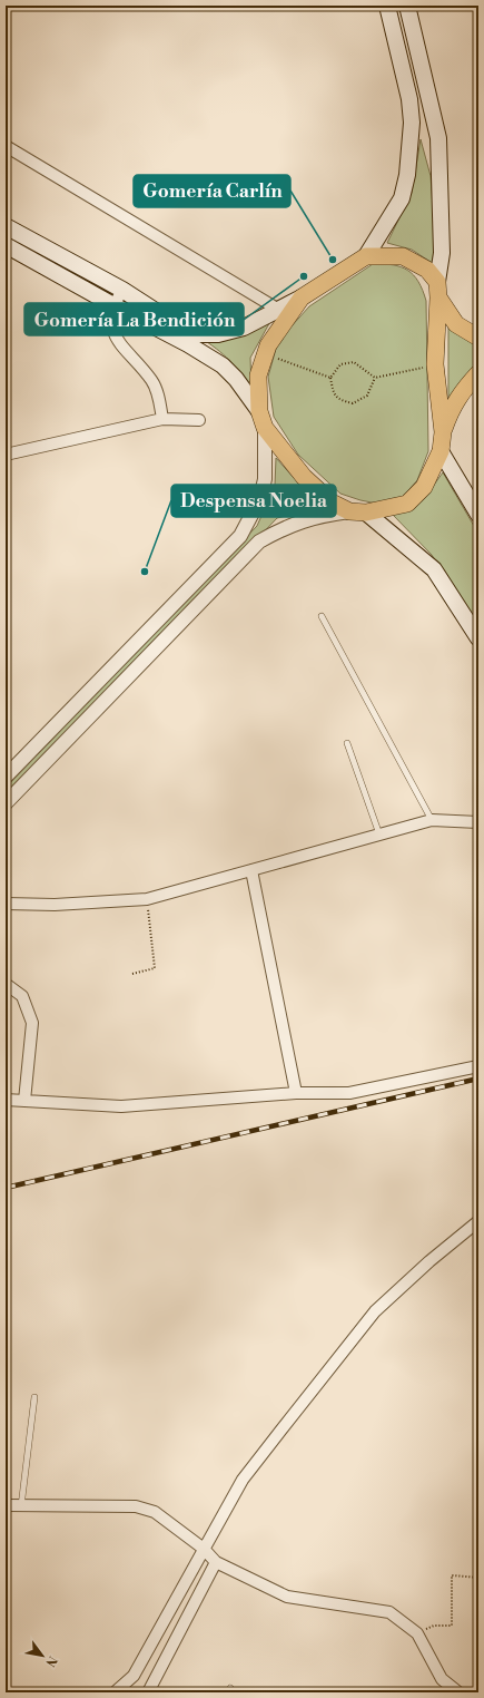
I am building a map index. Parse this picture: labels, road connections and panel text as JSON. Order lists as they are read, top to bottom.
{
  "places": ["Gomería Carlín", "Gomería La Bendición", "Despensa Noelia"],
  "north": "bottom right"
}
